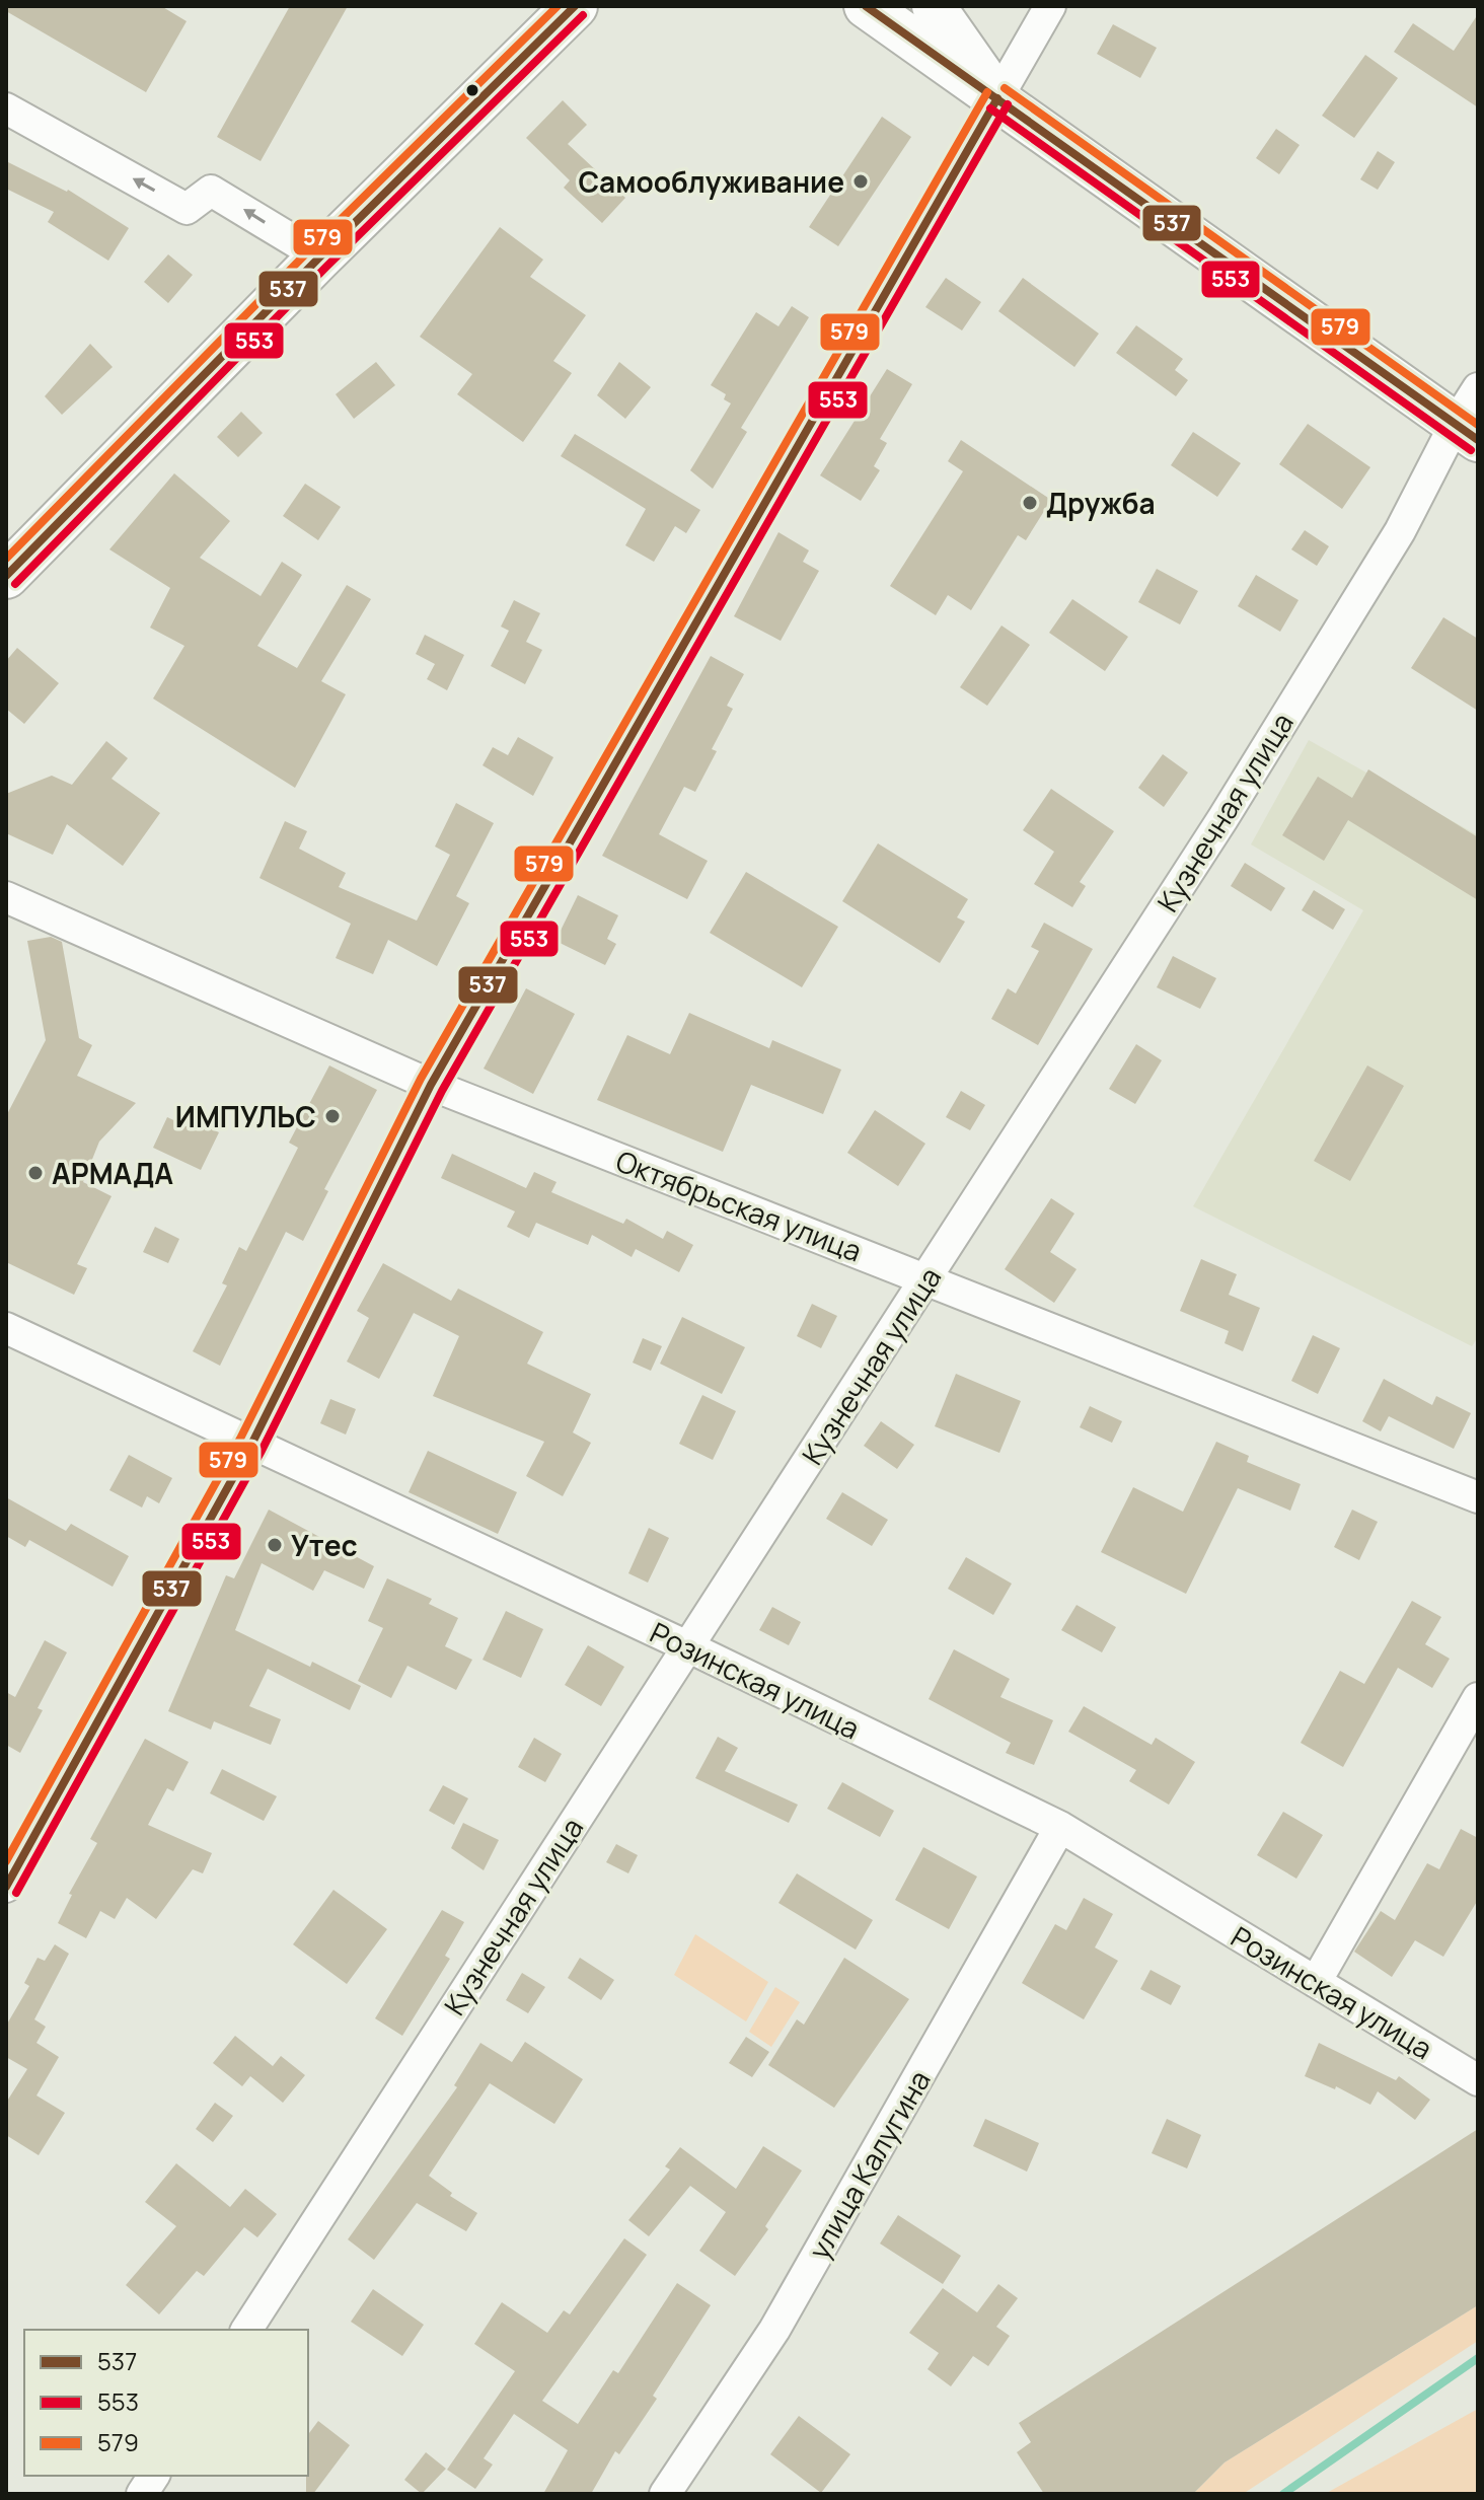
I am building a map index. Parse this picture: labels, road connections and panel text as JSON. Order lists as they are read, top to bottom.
{
  "streets": {
    "street": [
      "Кузнечная улица",
      "Октябрьская улица",
      "Розинская улица",
      "улица Калугина"
    ]
  },
  "crossings": [
    ["Кузнечная улица", "Октябрьская улица"],
    ["Кузнечная улица", "Розинская улица"],
    ["Розинская улица", "улица Калугина"]
  ],
  "places": [
    "Самооблуживание",
    "Дружба",
    "ИМПУЛЬС",
    "АРМАДА",
    "Утес"
  ],
  "lines": ["transit line 537", "transit line 579", "transit line 553"],
  "legend": ["537", "553", "579"]
}
